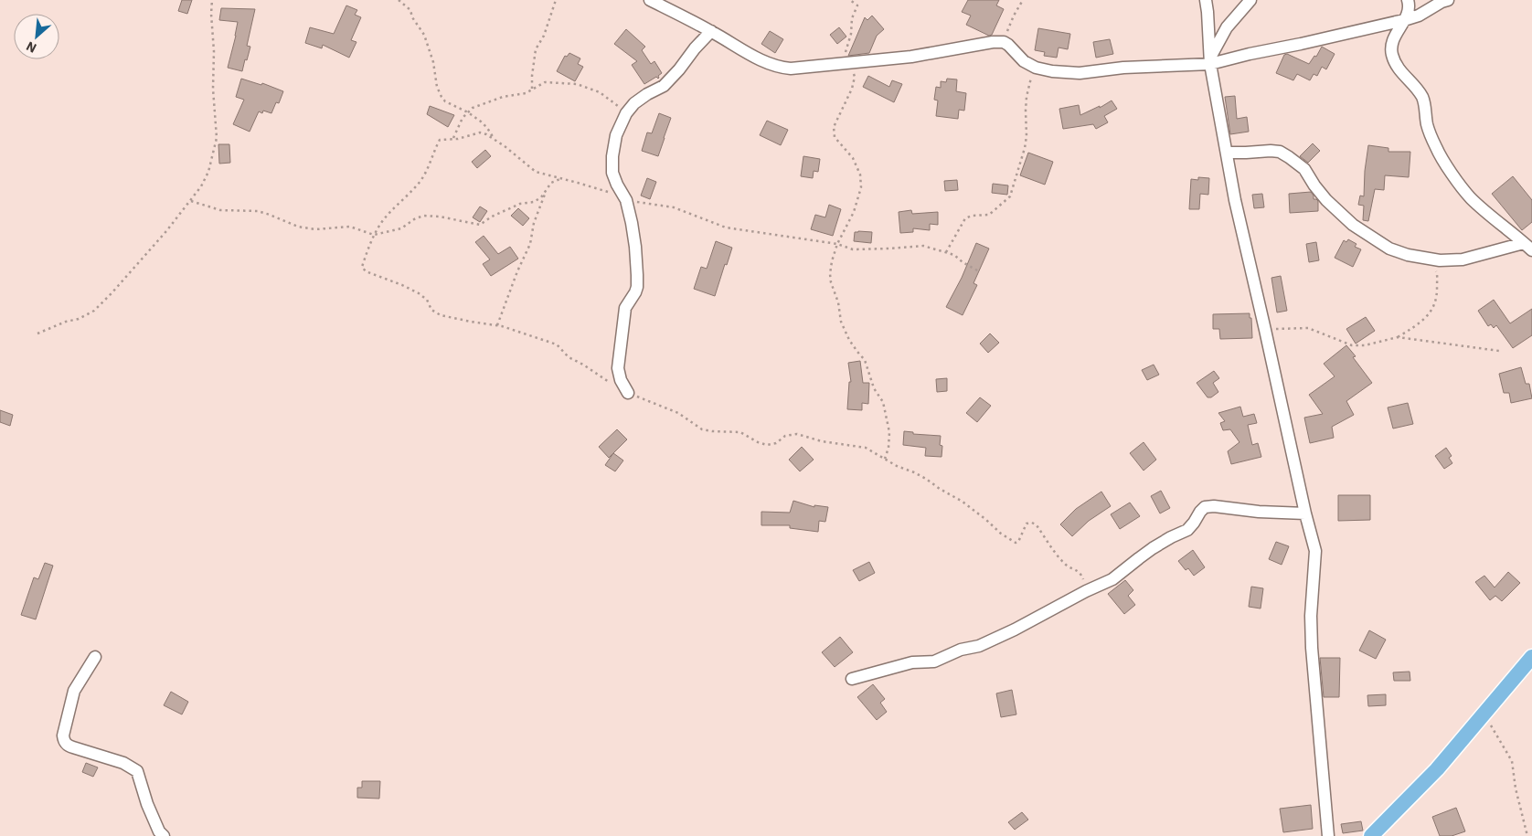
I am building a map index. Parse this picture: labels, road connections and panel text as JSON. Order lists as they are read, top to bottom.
{
  "north": "bottom left"
}
